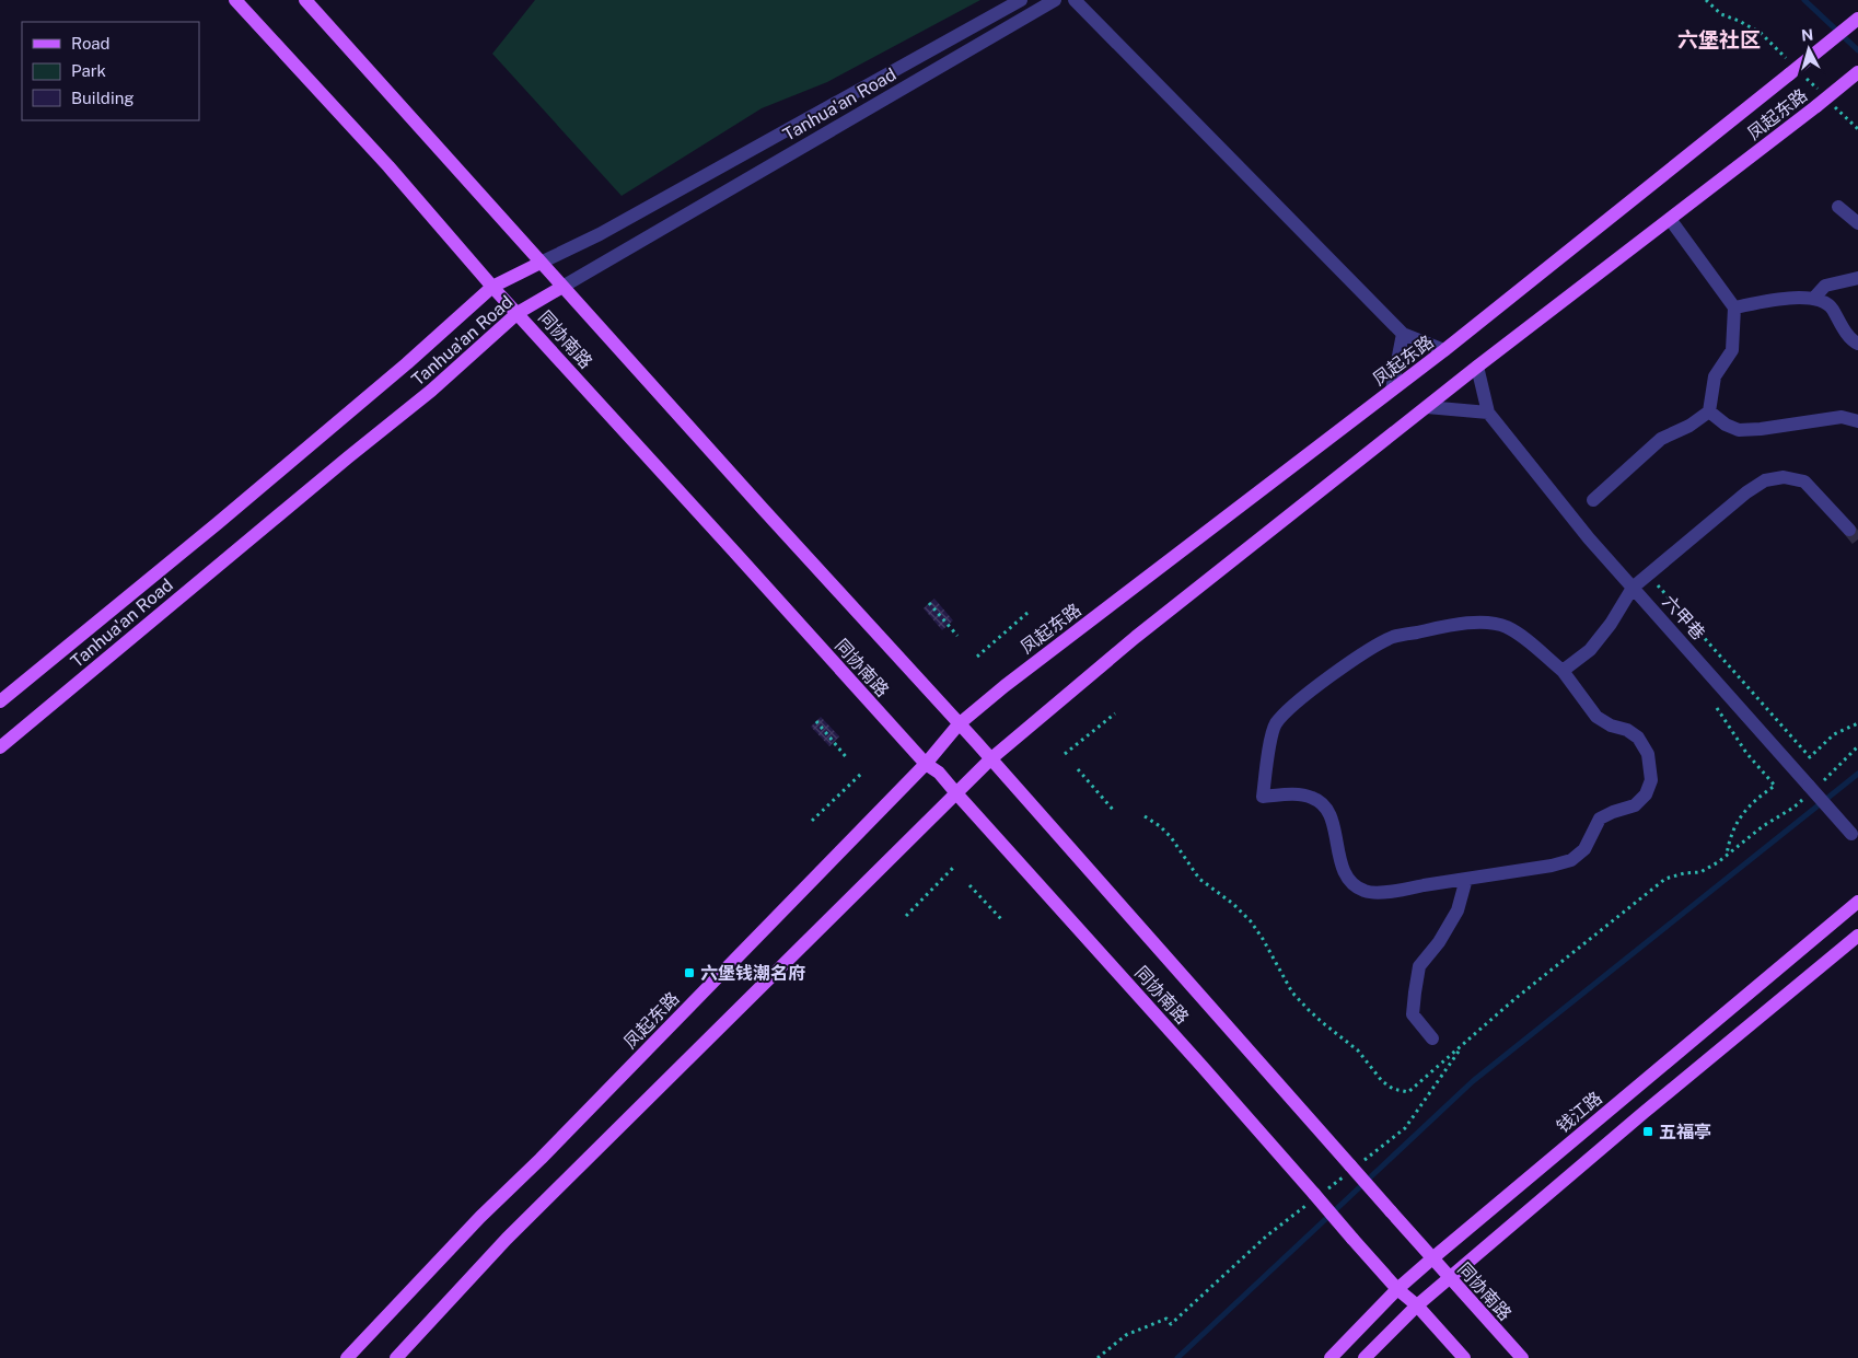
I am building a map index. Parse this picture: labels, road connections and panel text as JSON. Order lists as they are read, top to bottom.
{
  "streets": {
    "main road": [
      "Tanhua'an Road",
      "凤起东路",
      "同协南路",
      "钱江路"
    ],
    "street": ["六甲巷"]
  },
  "crossings": [
    ["Tanhua'an Road", "同协南路"],
    ["凤起东路", "同协南路"],
    ["凤起东路", "六甲巷"],
    ["同协南路", "钱江路"]
  ],
  "districts": ["六堡社区"],
  "places": {
    "transit": ["六堡钱潮名府", "五福亭"]
  },
  "legend": ["Road", "Park", "Building"],
  "north": "top"
}
